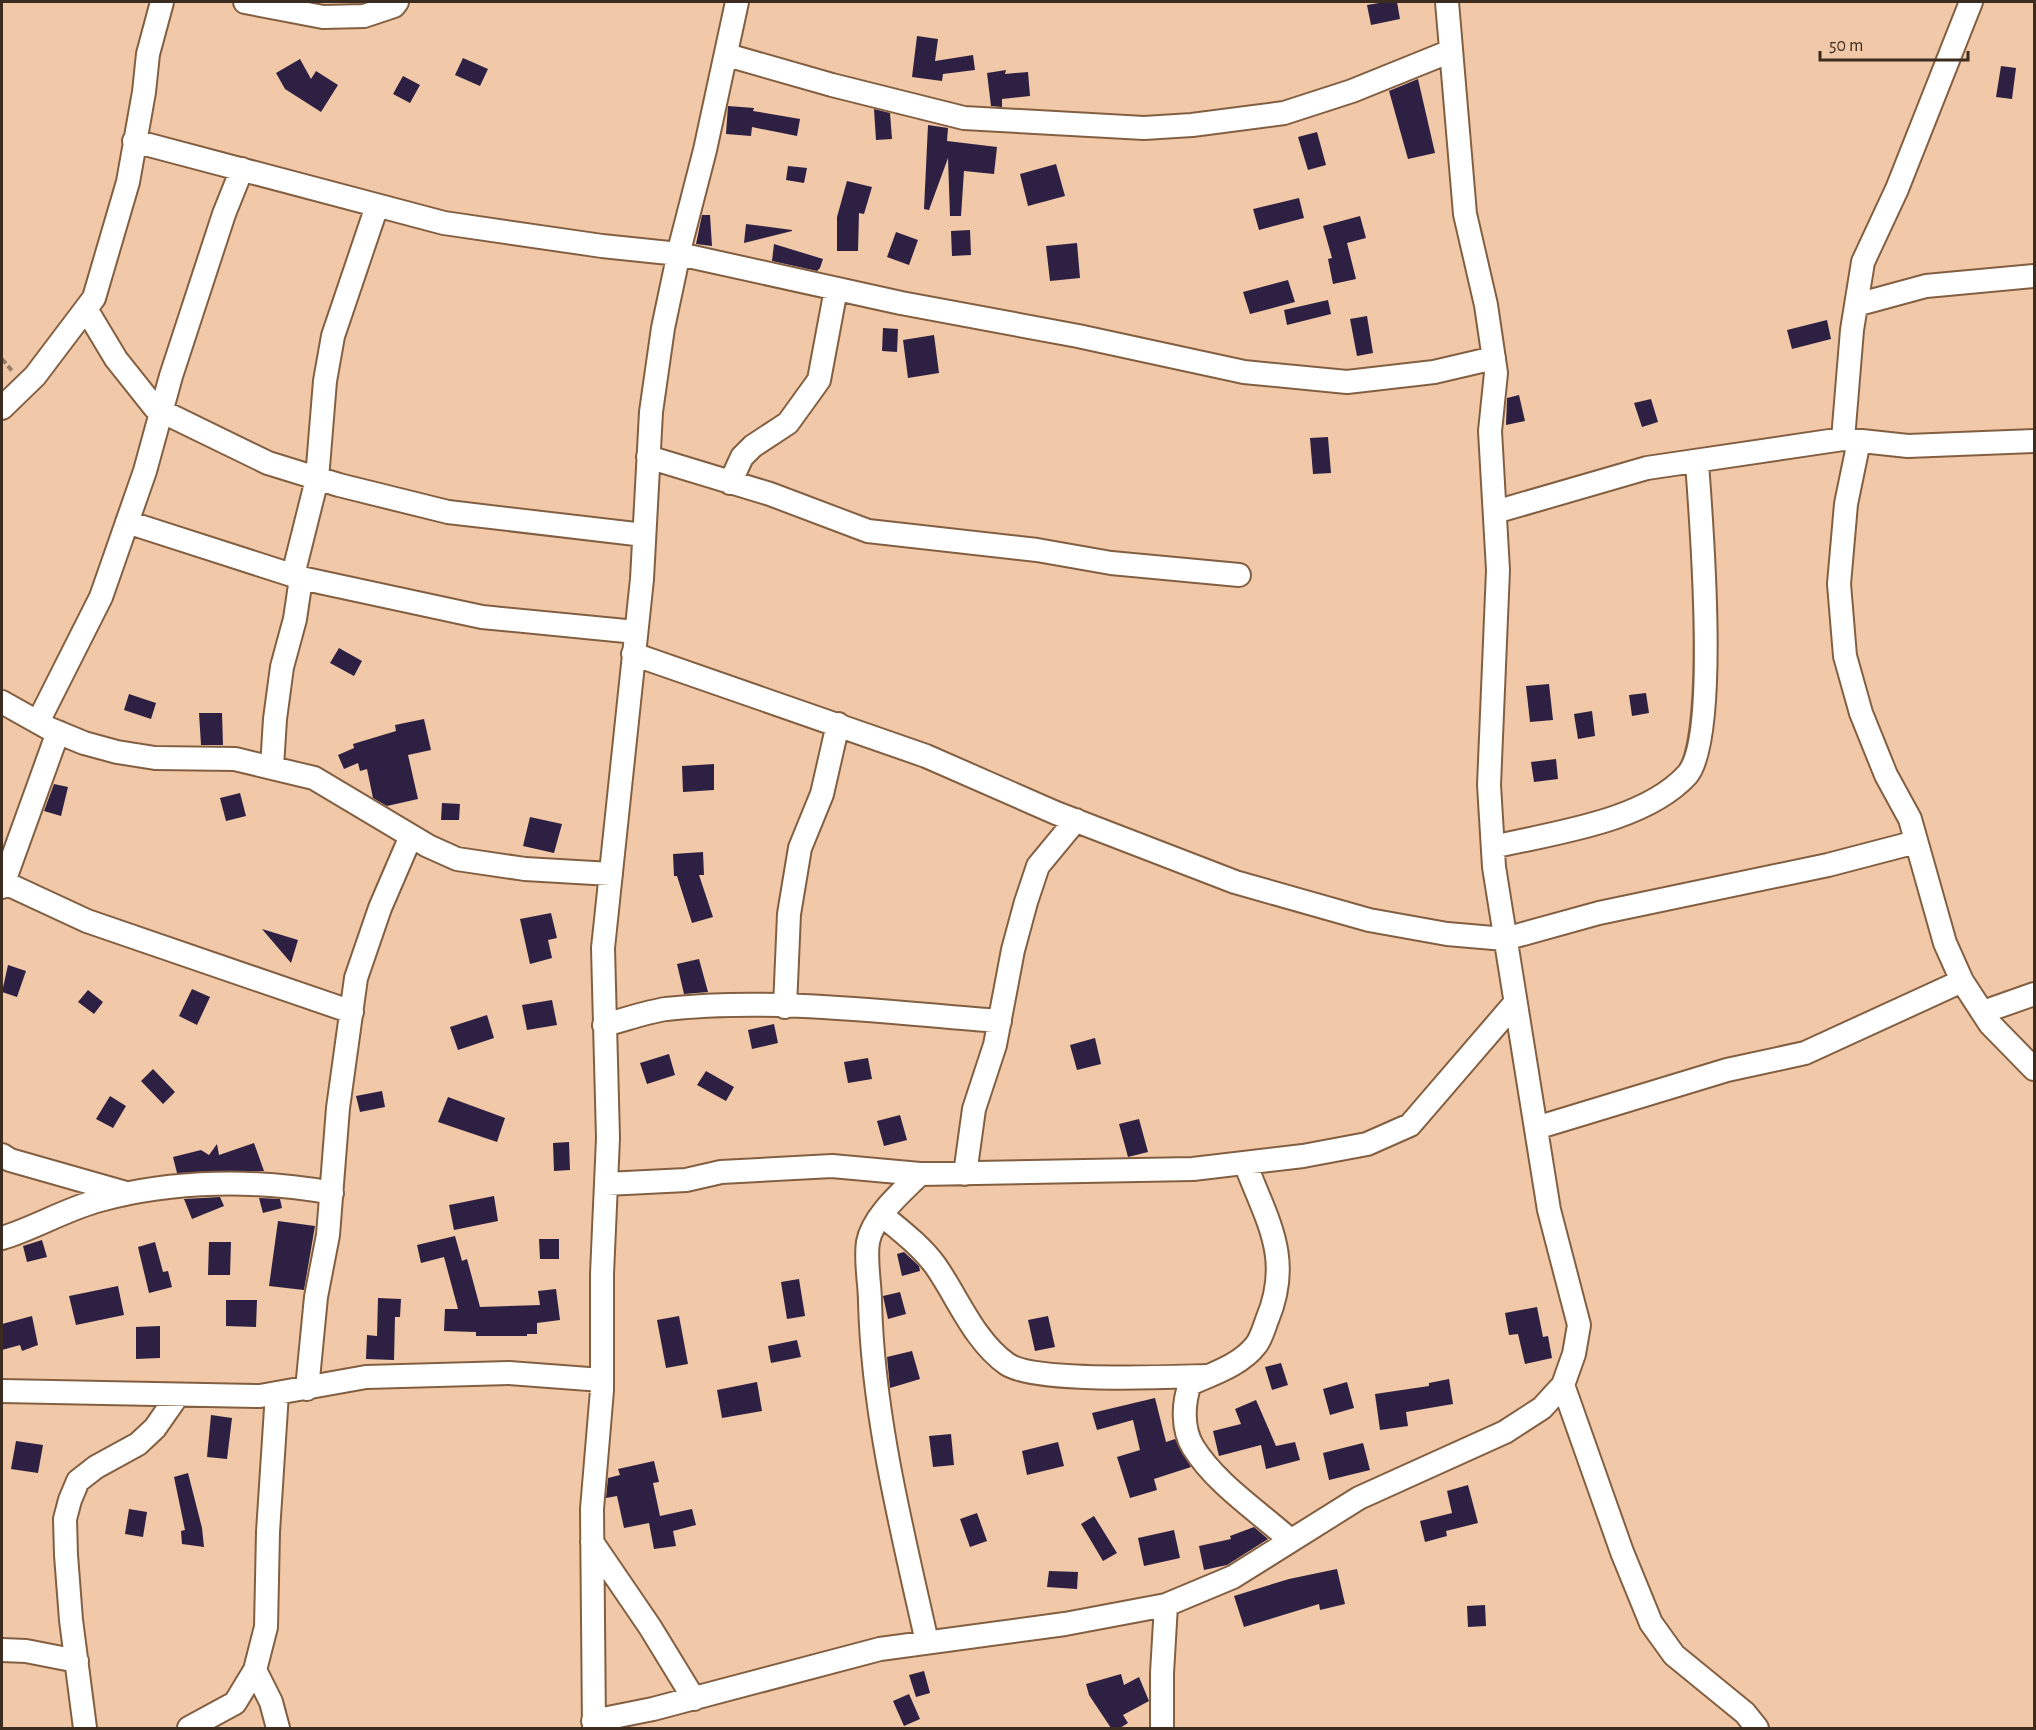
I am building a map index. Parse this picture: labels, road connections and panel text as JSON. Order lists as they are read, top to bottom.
{
  "scale_bar": "50 m"
}
